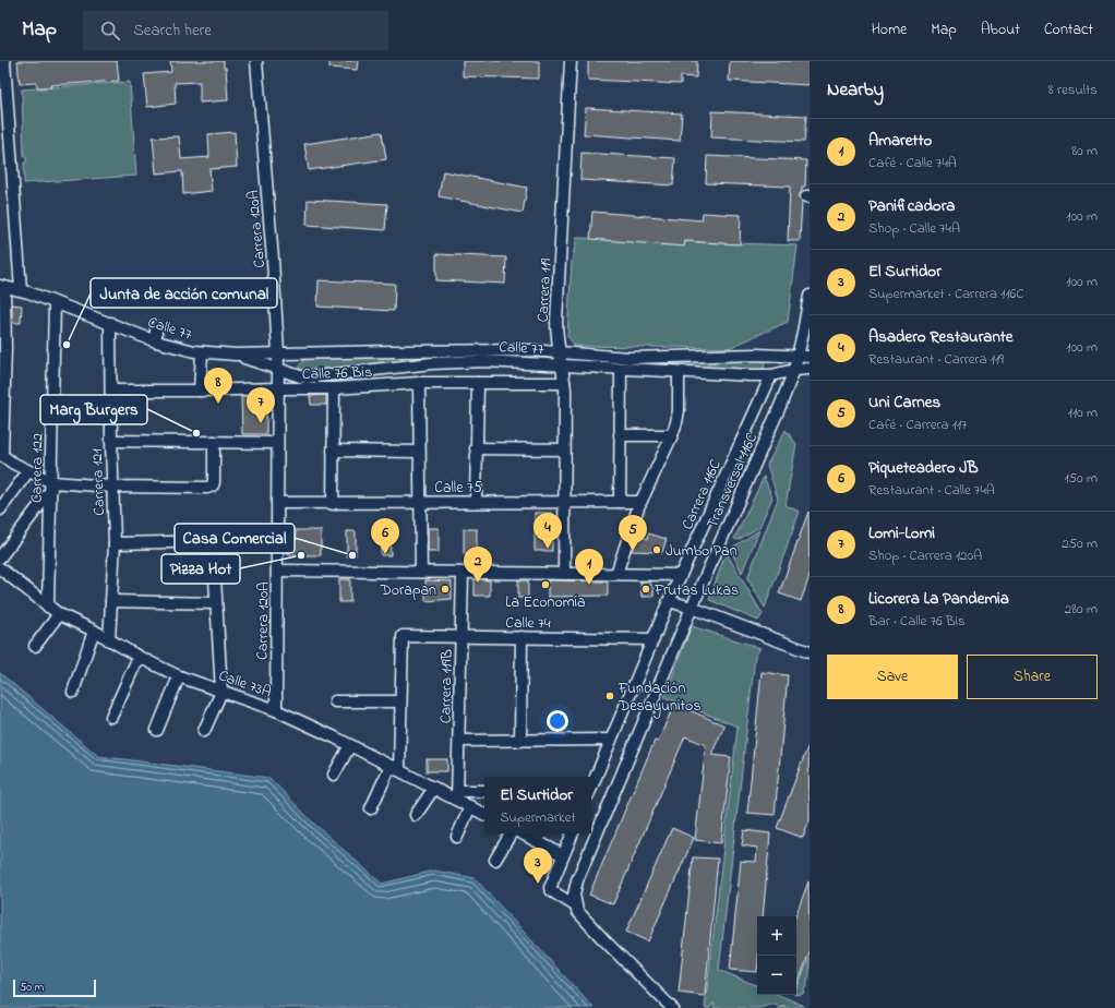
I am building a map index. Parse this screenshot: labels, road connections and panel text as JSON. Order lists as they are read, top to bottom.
{
  "streets": {
    "street": [
      "Carrera 120A",
      "Carrera 119",
      "Calle 77",
      "Calle 76 Bis",
      "Carrera 122",
      "Transversal 116C",
      "Carrera 121",
      "Calle 75",
      "Carrera 116C",
      "Calle 74",
      "Calle 73A",
      "Carrera 119B"
    ]
  },
  "crossings": [
    ["Carrera 120A", "Calle 77"],
    ["Carrera 120A", "Calle 76 Bis"],
    ["Carrera 120A", "Calle 75"],
    ["Carrera 120A", "Calle 73A"],
    ["Carrera 119", "Calle 77"],
    ["Carrera 119", "Calle 76 Bis"],
    ["Carrera 119", "Calle 75"],
    ["Calle 77", "Carrera 122"],
    ["Calle 77", "Transversal 116C"],
    ["Calle 77", "Carrera 121"],
    ["Calle 77", "Carrera 116C"],
    ["Calle 76 Bis", "Carrera 121"],
    ["Carrera 122", "Calle 73A"],
    ["Carrera 121", "Calle 73A"],
    ["Carrera 116C", "Calle 74"],
    ["Calle 74", "Carrera 119B"],
    ["Calle 73A", "Carrera 119B"]
  ],
  "places": [
    "Junta de acción comunal",
    "Marg Burgers",
    "Jumbo Pan",
    "Pizza Hot",
    "Casa Comercial",
    "La Economía",
    "Dorapan",
    "Frutas Lukas",
    "Fundación Desayunitos"
  ],
  "scale_bar": "50 m",
  "page": {
    "header": "Map",
    "search": "Search here",
    "nav": [
      "Home",
      "Map",
      "About",
      "Contact"
    ],
    "heading": ["Nearby", "8 results"],
    "list": [
      {
        "mark": "1",
        "name": "Amaretto",
        "note": "Café · Calle 74A",
        "value": "80 m"
      },
      {
        "mark": "2",
        "name": "Panificadora",
        "note": "Shop · Calle 74A",
        "value": "100 m"
      },
      {
        "mark": "3",
        "name": "El Surtidor",
        "note": "Supermarket · Carrera 116C",
        "value": "100 m"
      },
      {
        "mark": "4",
        "name": "Asadero Restaurante",
        "note": "Restaurant · Carrera 119",
        "value": "100 m"
      },
      {
        "mark": "5",
        "name": "Uni Carnes",
        "note": "Café · Carrera 117",
        "value": "110 m"
      },
      {
        "mark": "6",
        "name": "Piqueteadero JB",
        "note": "Restaurant · Calle 74A",
        "value": "150 m"
      },
      {
        "mark": "7",
        "name": "Lomi-Lomi",
        "note": "Shop · Carrera 120A",
        "value": "250 m"
      },
      {
        "mark": "8",
        "name": "Licorera La Pandemia",
        "note": "Bar · Calle 76 Bis",
        "value": "280 m"
      }
    ],
    "pins": [
      "8",
      "7",
      "4",
      "5",
      "6",
      "2",
      "1",
      "3"
    ],
    "buttons": ["Save", "Share"],
    "popup": ["El Surtidor", "Supermarket"],
    "map_buttons": ["+", "−"],
    "scale": "50 m"
  }
}
